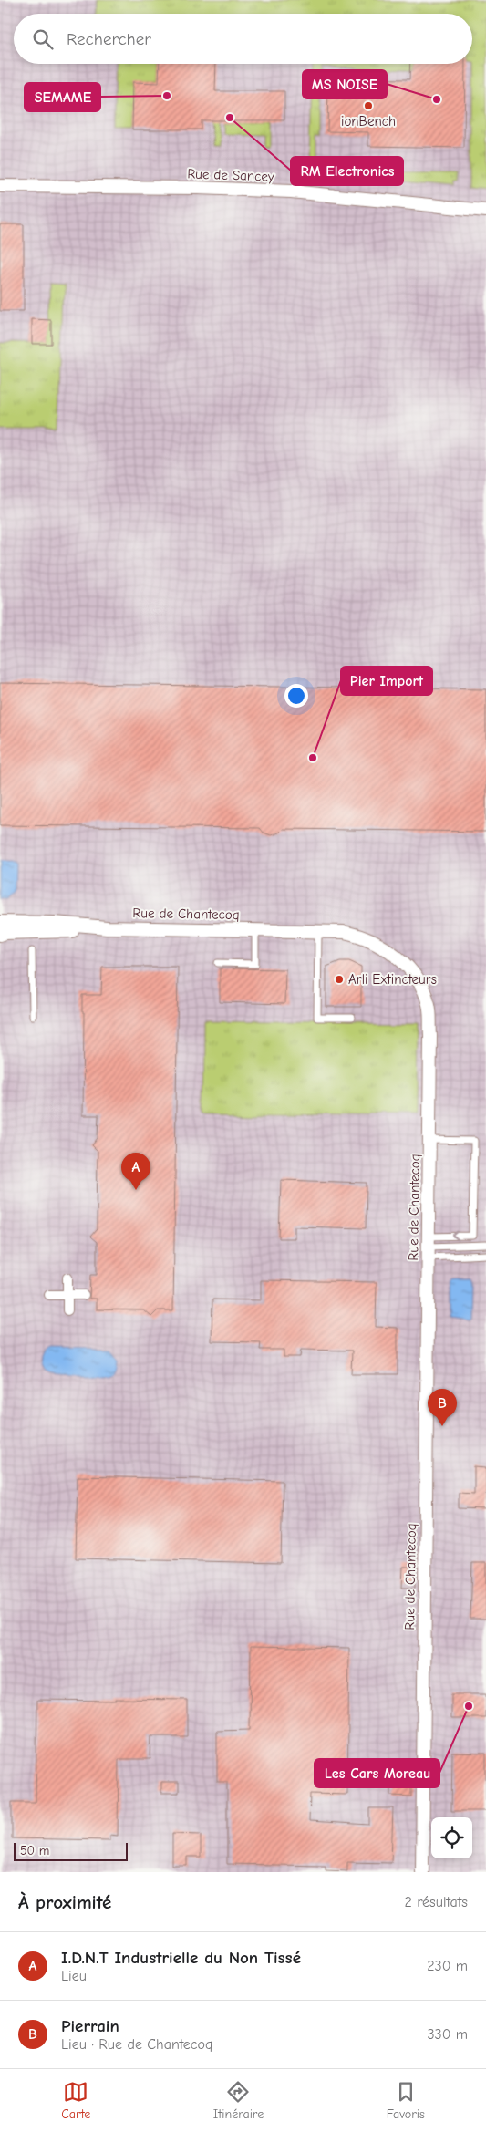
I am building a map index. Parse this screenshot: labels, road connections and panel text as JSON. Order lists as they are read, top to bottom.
{
  "streets": {
    "street": ["Rue de Sancey", "Rue de Chantecoq"]
  },
  "places": [
    "SEMAME",
    "MS NOISE",
    "ionBench",
    "RM Electronics",
    "Pier Import",
    "Arli Extincteurs",
    "Les Cars Moreau"
  ],
  "scale_bar": "50 m",
  "page": {
    "search": "Rechercher",
    "pins": ["A", "B"],
    "scale": "50 m",
    "heading": ["À proximité", "2 résultats"],
    "list": [
      {
        "mark": "A",
        "name": "I.D.N.T Industrielle du Non Tissé",
        "note": "Lieu",
        "value": "230 m"
      },
      {
        "mark": "B",
        "name": "Pierrain",
        "note": "Lieu · Rue de Chantecoq",
        "value": "330 m"
      }
    ],
    "nav": ["Carte", "Itinéraire", "Favoris"]
  }
}
